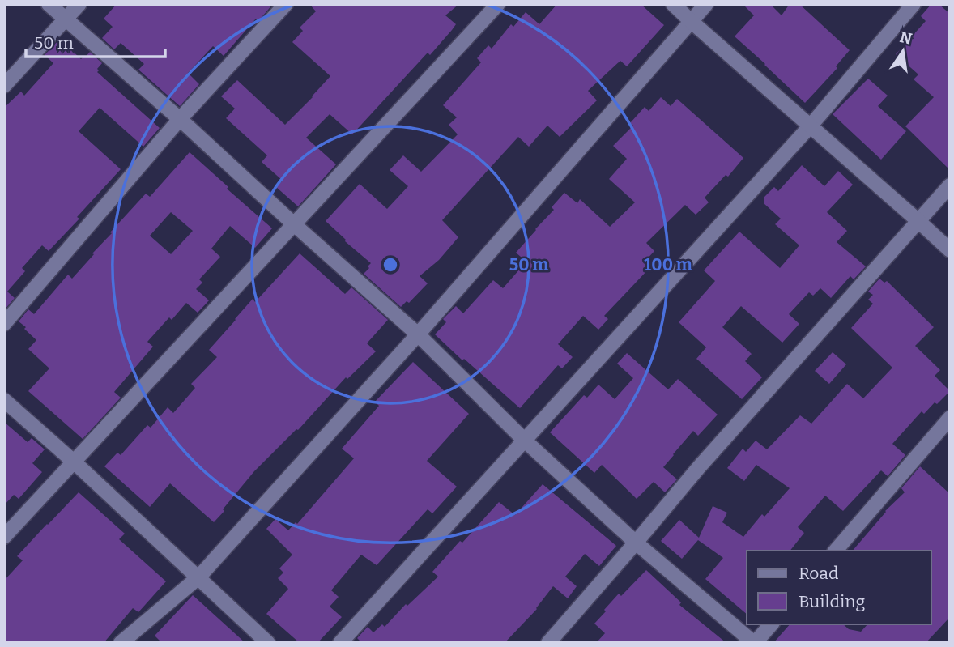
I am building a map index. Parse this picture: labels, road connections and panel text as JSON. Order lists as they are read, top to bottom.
{
  "legend": ["Road", "Building"],
  "scale_bar": "50 m",
  "north": "top",
  "rings": ["50 m", "100 m"]
}
